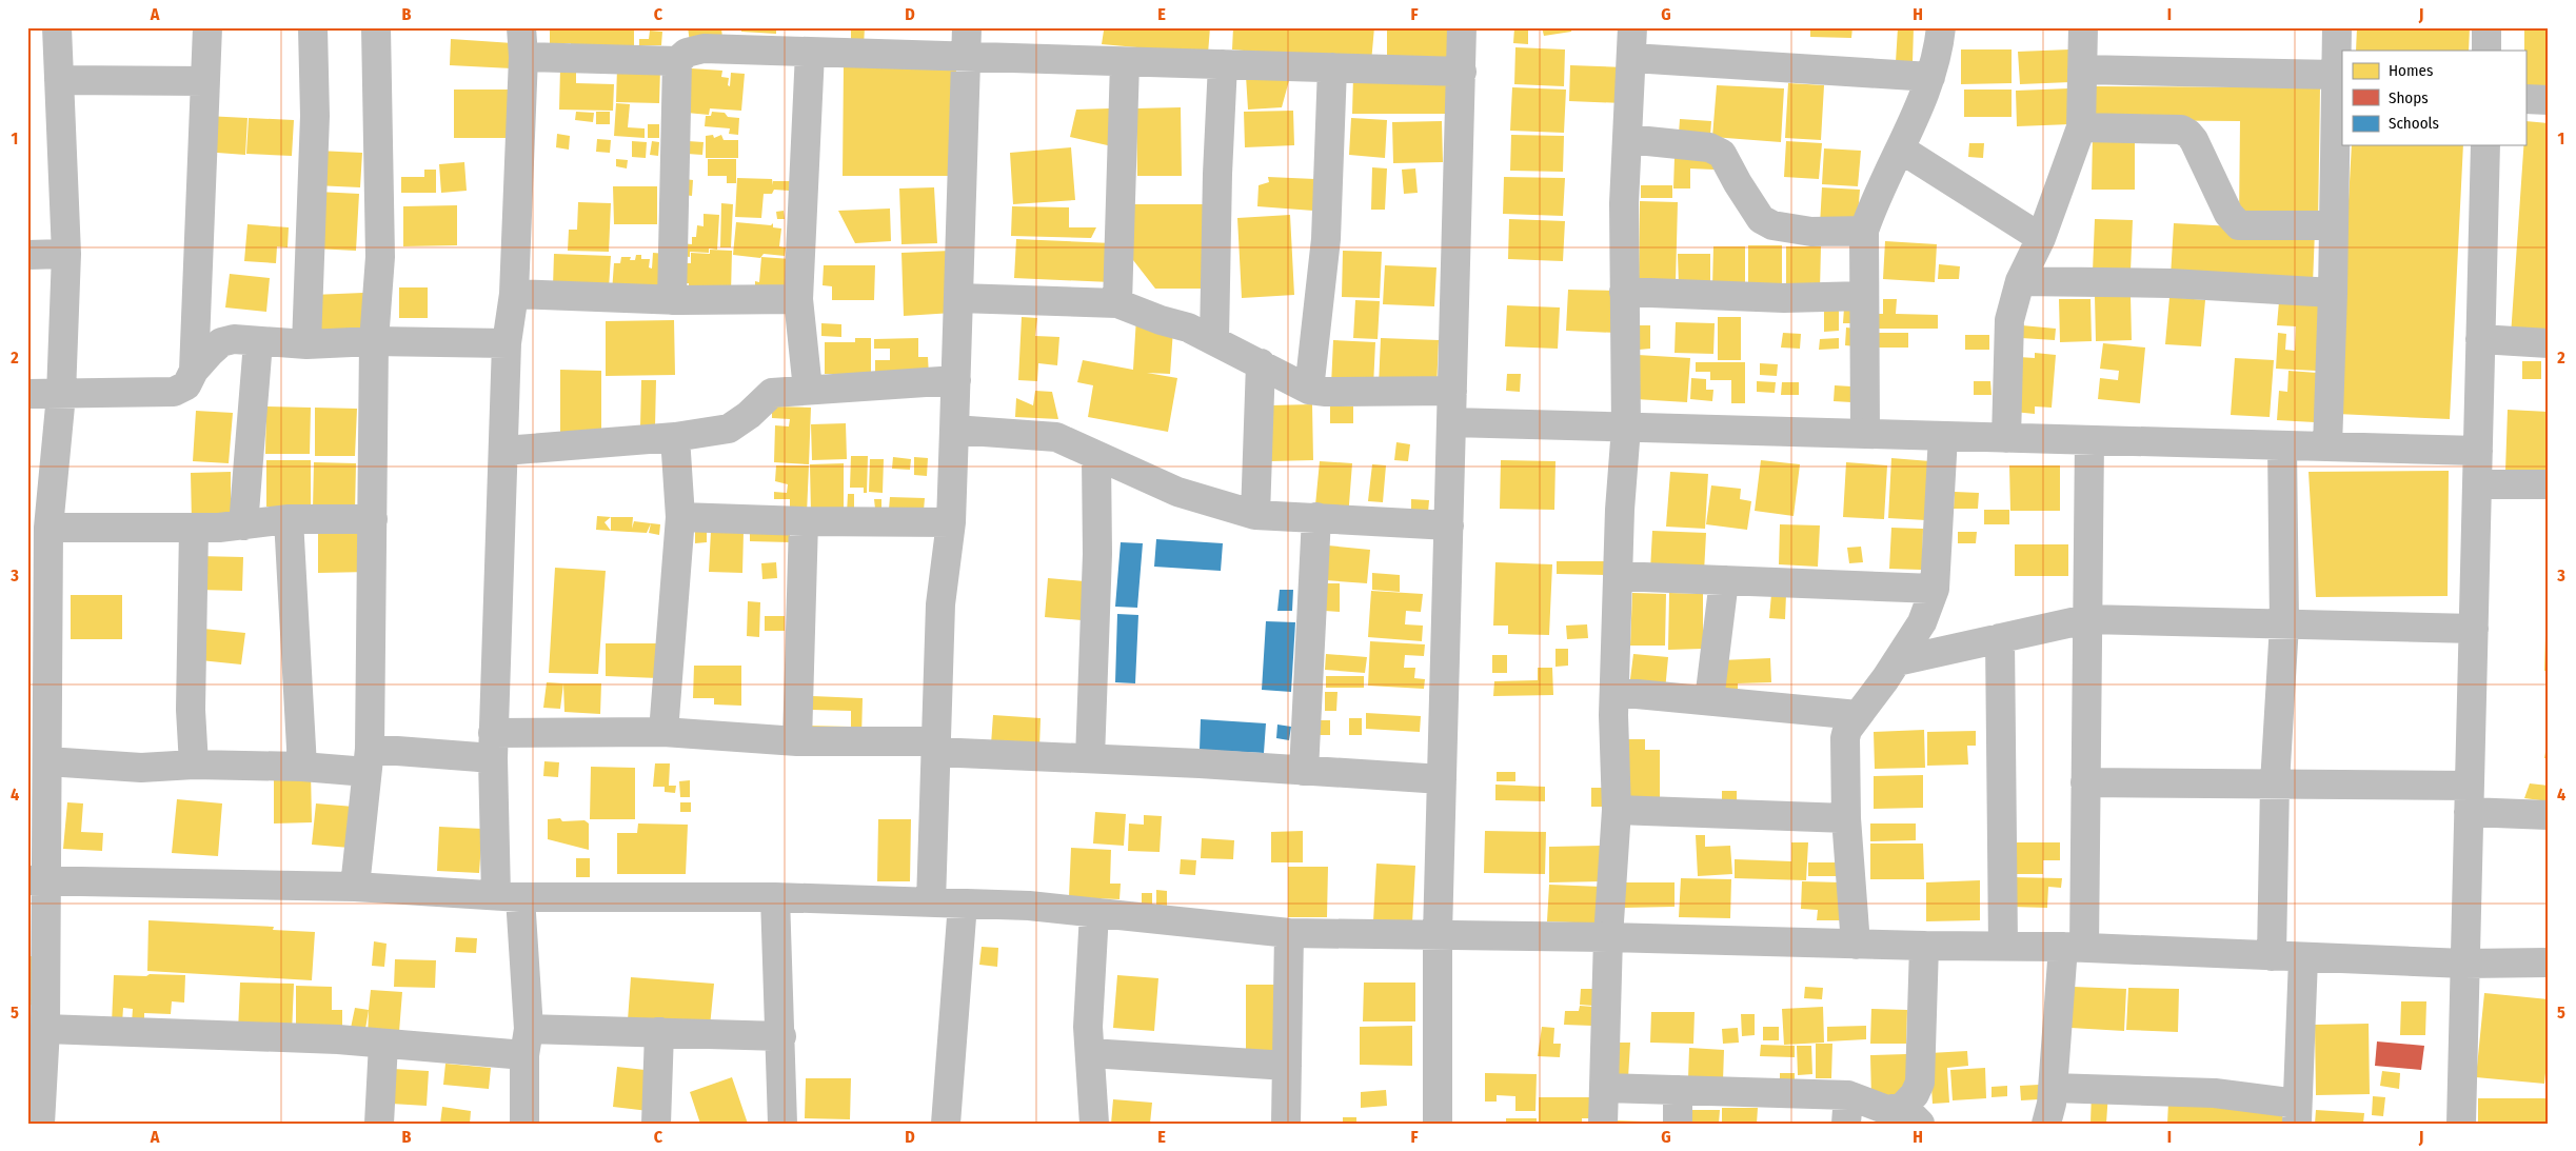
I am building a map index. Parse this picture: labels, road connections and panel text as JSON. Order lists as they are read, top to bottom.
{
  "legend": ["Homes", "Shops", "Schools"],
  "grid": {
    "columns": [
      "A",
      "B",
      "C",
      "D",
      "E",
      "F",
      "G",
      "H",
      "I",
      "J"
    ],
    "rows": [
      "1",
      "2",
      "3",
      "4",
      "5"
    ]
  }
}
